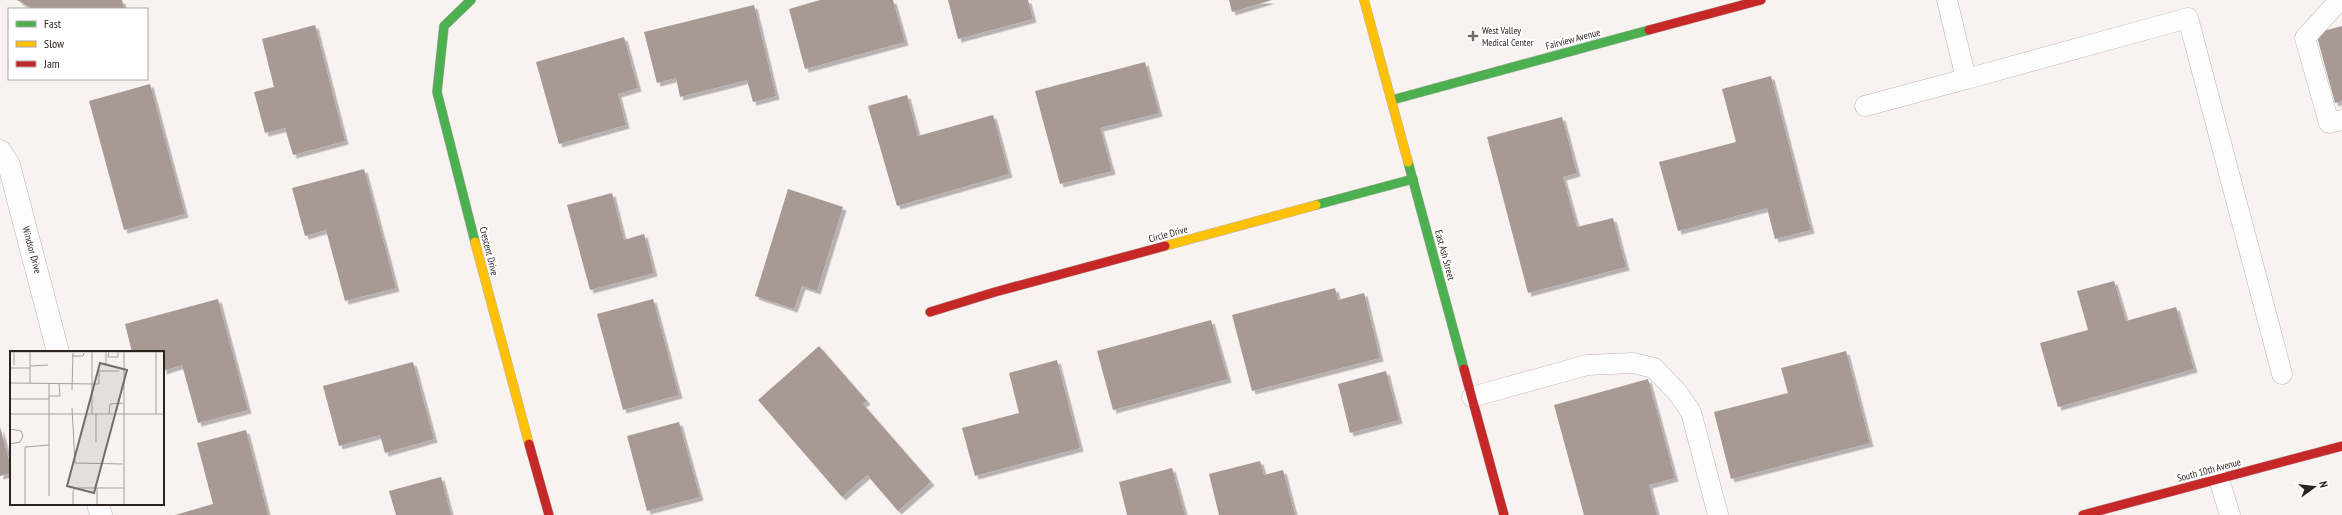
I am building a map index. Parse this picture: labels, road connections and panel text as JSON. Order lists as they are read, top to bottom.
{
  "streets": {
    "street": [
      "Fairview Avenue",
      "Circle Drive",
      "Windsor Drive",
      "Crescent Drive",
      "East Ash Street",
      "South 10th Avenue"
    ]
  },
  "crossings": [
    ["Fairview Avenue", "East Ash Street"],
    ["Circle Drive", "East Ash Street"]
  ],
  "places": {
    "health": ["West Valley Medical Center"]
  },
  "legend": ["Fast", "Slow", "Jam"],
  "north": "right"
}
